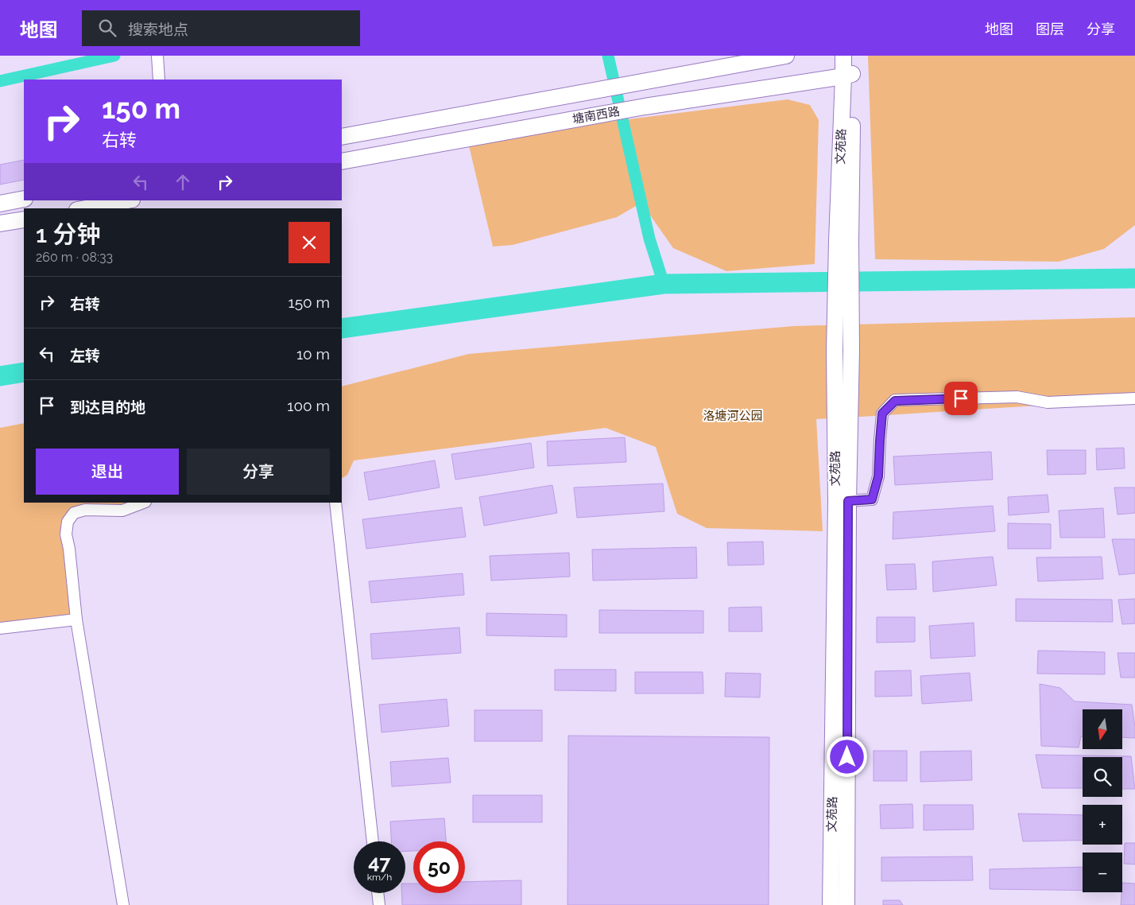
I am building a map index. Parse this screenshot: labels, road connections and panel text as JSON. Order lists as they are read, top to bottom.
{
  "streets": {
    "main road": ["塘南西路", "文苑路"]
  },
  "crossings": [
    ["塘南西路", "文苑路"]
  ],
  "parks": ["洛塘河公园"],
  "north": "bottom",
  "page": {
    "header": "地图",
    "search": "搜索地点",
    "nav": ["地图", "图层", "分享"],
    "turn": ["150 m", "右转"],
    "heading": ["1 分钟", "260 m · 08:33"],
    "list": [
      {
        "name": "右转",
        "value": "150 m"
      },
      {
        "name": "左转",
        "value": "10 m"
      },
      {
        "name": "到达目的地",
        "value": "100 m"
      }
    ],
    "buttons": ["退出", "分享"],
    "map_buttons": ["+", "−"],
    "speed": "47 km/h",
    "limit": "50"
  }
}
